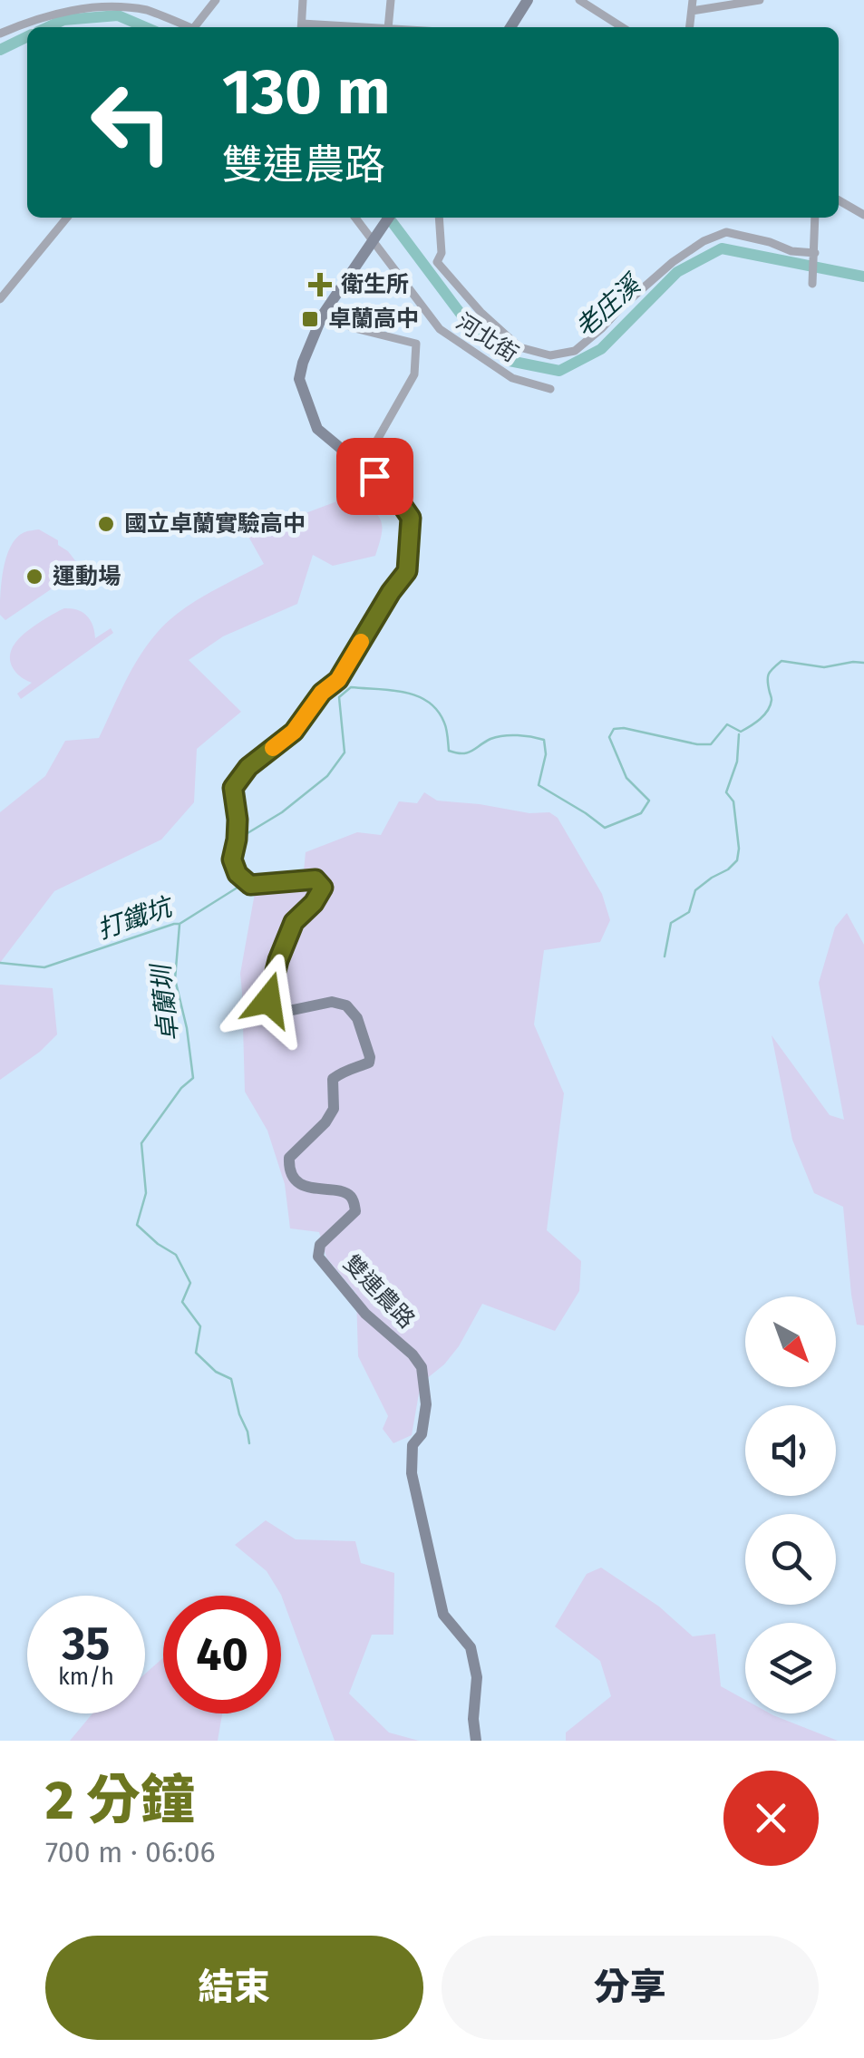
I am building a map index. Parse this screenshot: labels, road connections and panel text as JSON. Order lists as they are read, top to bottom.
{
  "streets": {
    "street": ["河北街", "雙連農路"]
  },
  "water": ["老庄溪", "打鐵坑", "卓蘭圳"],
  "places": {
    "health": ["衛生所"],
    "transit": ["卓蘭高中"],
    "other": ["國立卓蘭實驗高中", "運動場"]
  },
  "north": "bottom right",
  "page": {
    "turn": ["130 m", "雙連農路"],
    "speed": "35 km/h",
    "limit": "40",
    "heading": ["2 分鐘", "700 m · 06:06"],
    "buttons": ["結束", "分享"]
  }
}
